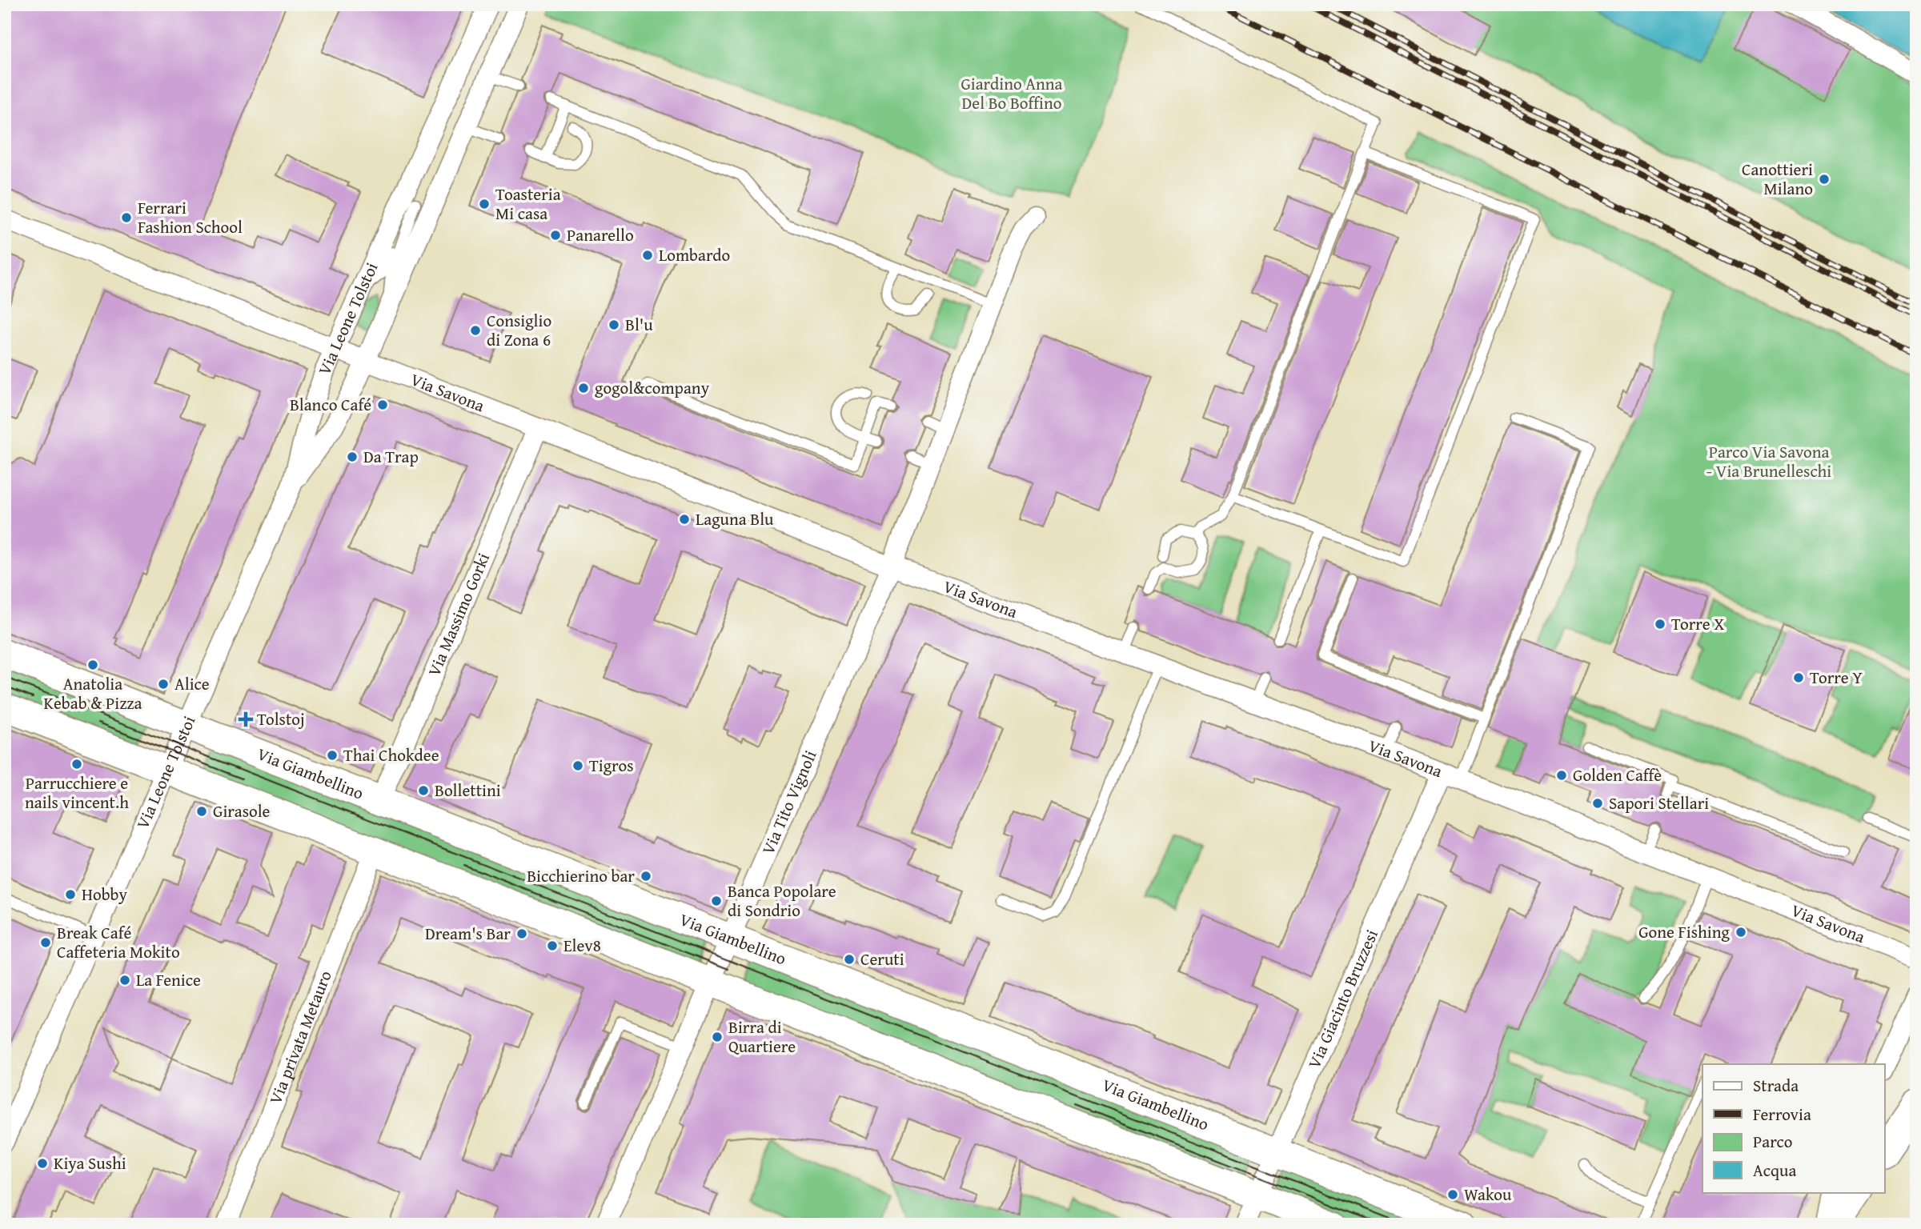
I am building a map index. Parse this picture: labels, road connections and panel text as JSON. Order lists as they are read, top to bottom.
{
  "streets": {
    "street": [
      "Via Leone Tolstoi",
      "Via Savona",
      "Via Massimo Gorki",
      "Via Giambellino",
      "Via Tito Vignoli",
      "Via Giacinto Bruzzesi",
      "Via privata Metauro"
    ]
  },
  "crossings": [
    ["Via Leone Tolstoi", "Via Savona"],
    ["Via Leone Tolstoi", "Via Giambellino"],
    ["Via Savona", "Via Massimo Gorki"],
    ["Via Savona", "Via Tito Vignoli"],
    ["Via Savona", "Via Giacinto Bruzzesi"],
    ["Via Massimo Gorki", "Via Giambellino"],
    ["Via Giambellino", "Via Tito Vignoli"],
    ["Via Giambellino", "Via Giacinto Bruzzesi"]
  ],
  "parks": ["Giardino Anna Del Bo Boffino", "Parco Via Savona - Via Brunelleschi"],
  "places": {
    "other": [
      "Canottieri Milano",
      "Toasteria Mi casa",
      "Ferrari Fashion School",
      "Panarello",
      "Lombardo",
      "Bl'u",
      "Consiglio di Zona 6",
      "gogol&company",
      "Blanco Café",
      "Da Trap",
      "Laguna Blu",
      "Torre X",
      "Anatolia Kebab & Pizza",
      "Torre Y",
      "Alice",
      "Thai Chokdee",
      "Parrucchiere e nails vincent.h",
      "Tigros",
      "Golden Caffè",
      "Bollettini",
      "Sapori Stellari",
      "Girasole",
      "Bicchierino bar",
      "Hobby",
      "Banca Popolare di Sondrio",
      "Gone Fishing",
      "Dream's Bar",
      "Break Café Caffeteria Mokito",
      "Elev8",
      "Ceruti",
      "La Fenice",
      "Birra di Quartiere",
      "Kiya Sushi",
      "Wakou"
    ],
    "health": ["Tolstoj"]
  },
  "legend": [
    "Strada",
    "Ferrovia",
    "Parco",
    "Acqua"
  ]
}
